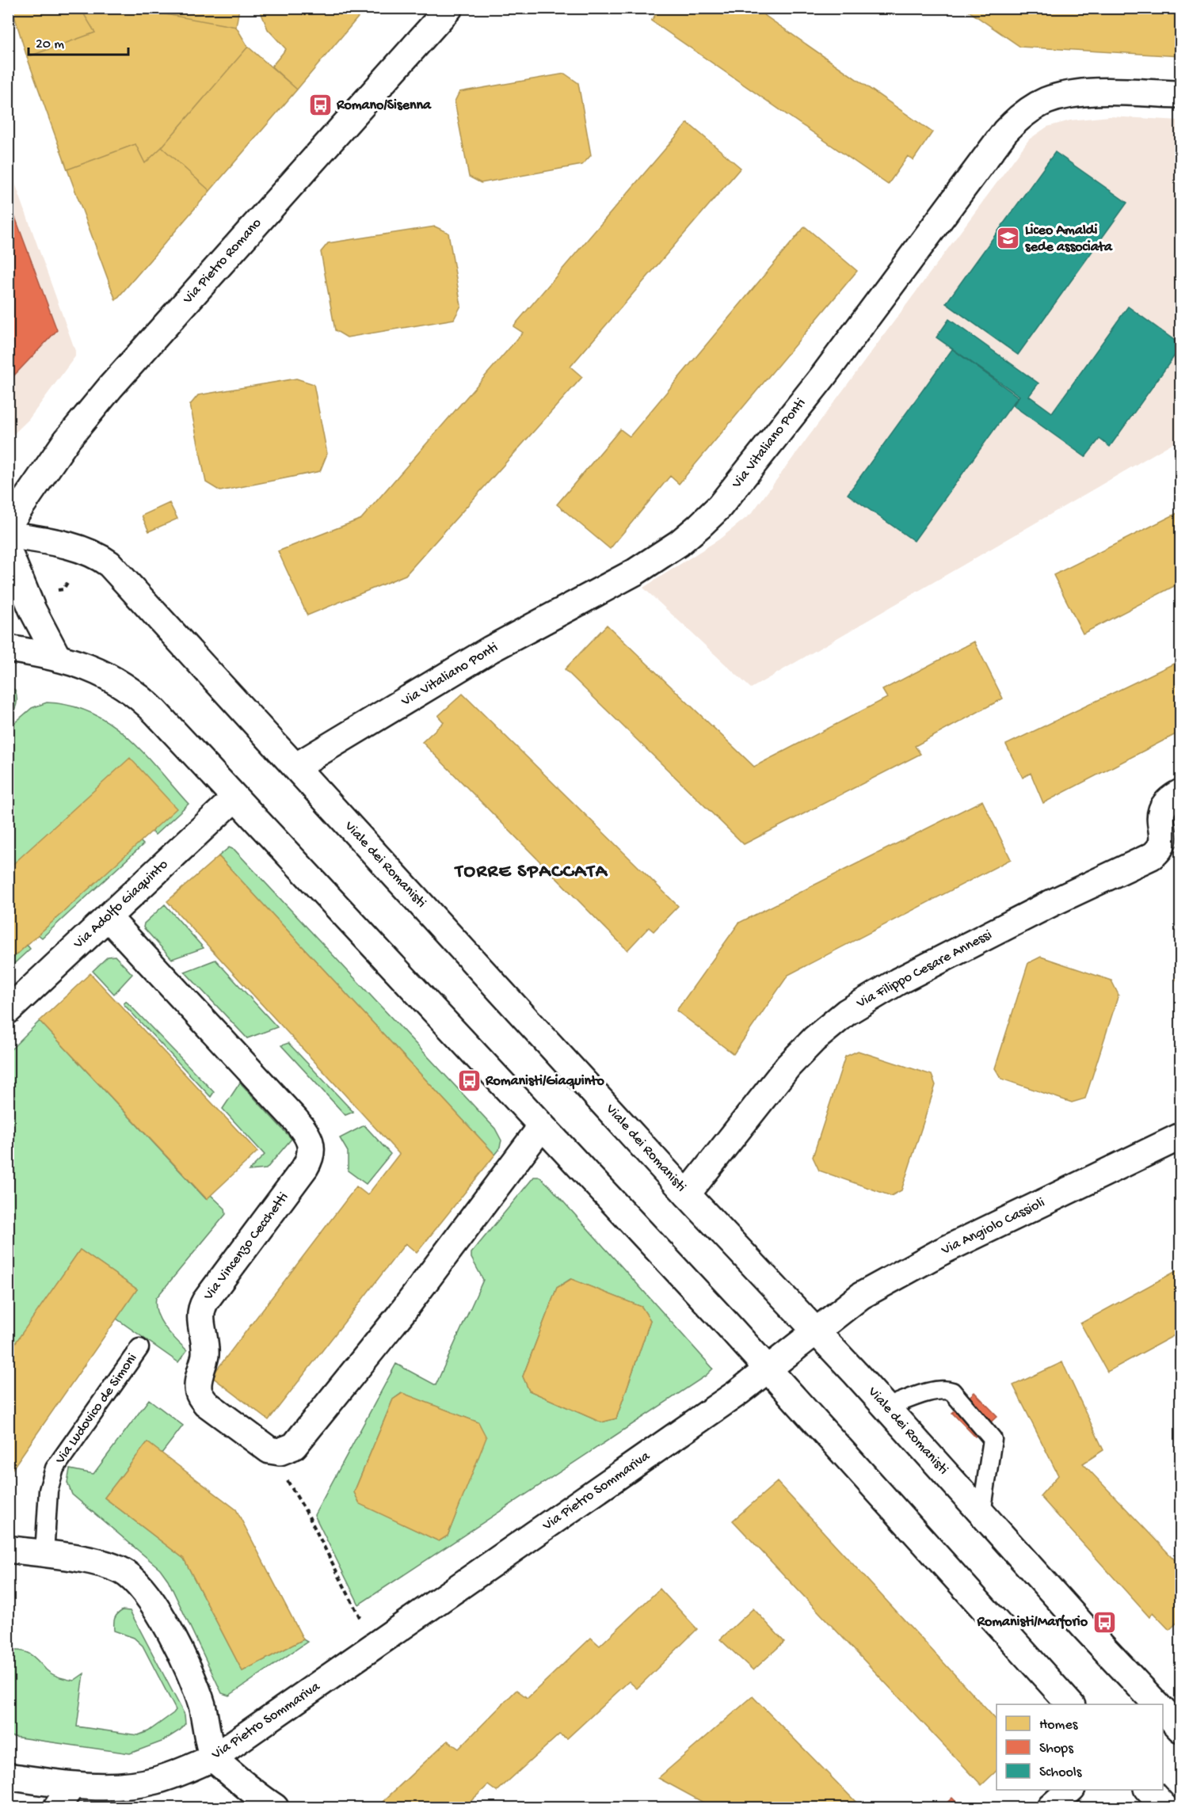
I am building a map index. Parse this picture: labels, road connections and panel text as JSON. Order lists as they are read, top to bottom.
{
  "streets": {
    "street": [
      "Via Pietro Romano",
      "Via Vitaliano Ponti",
      "Viale dei Romanisti",
      "Via Adolfo Giaquinto",
      "Via Filippo Cesare Annessi",
      "Via Angiolo Cassioli",
      "Via Vincenzo Cecchetti",
      "Via Pietro Sommariva"
    ],
    "lane": ["Via Ludovico de Simoni"]
  },
  "crossings": [
    ["Via Vitaliano Ponti", "Viale dei Romanisti"],
    ["Viale dei Romanisti", "Via Filippo Cesare Annessi"],
    ["Viale dei Romanisti", "Via Angiolo Cassioli"],
    ["Viale dei Romanisti", "Via Pietro Sommariva"],
    ["Via Adolfo Giaquinto", "Via Vincenzo Cecchetti"],
    ["Via Angiolo Cassioli", "Via Pietro Sommariva"]
  ],
  "districts": ["TORRE SPACCATA"],
  "places": {
    "bus stop": ["Romano/Sisenna", "Romanisti/Giaquinto", "Romanisti/Marforio"],
    "school or university": ["Liceo Amaldi sede associata"]
  },
  "legend": ["Homes", "Shops", "Schools"],
  "scale_bar": "20 m"
}
